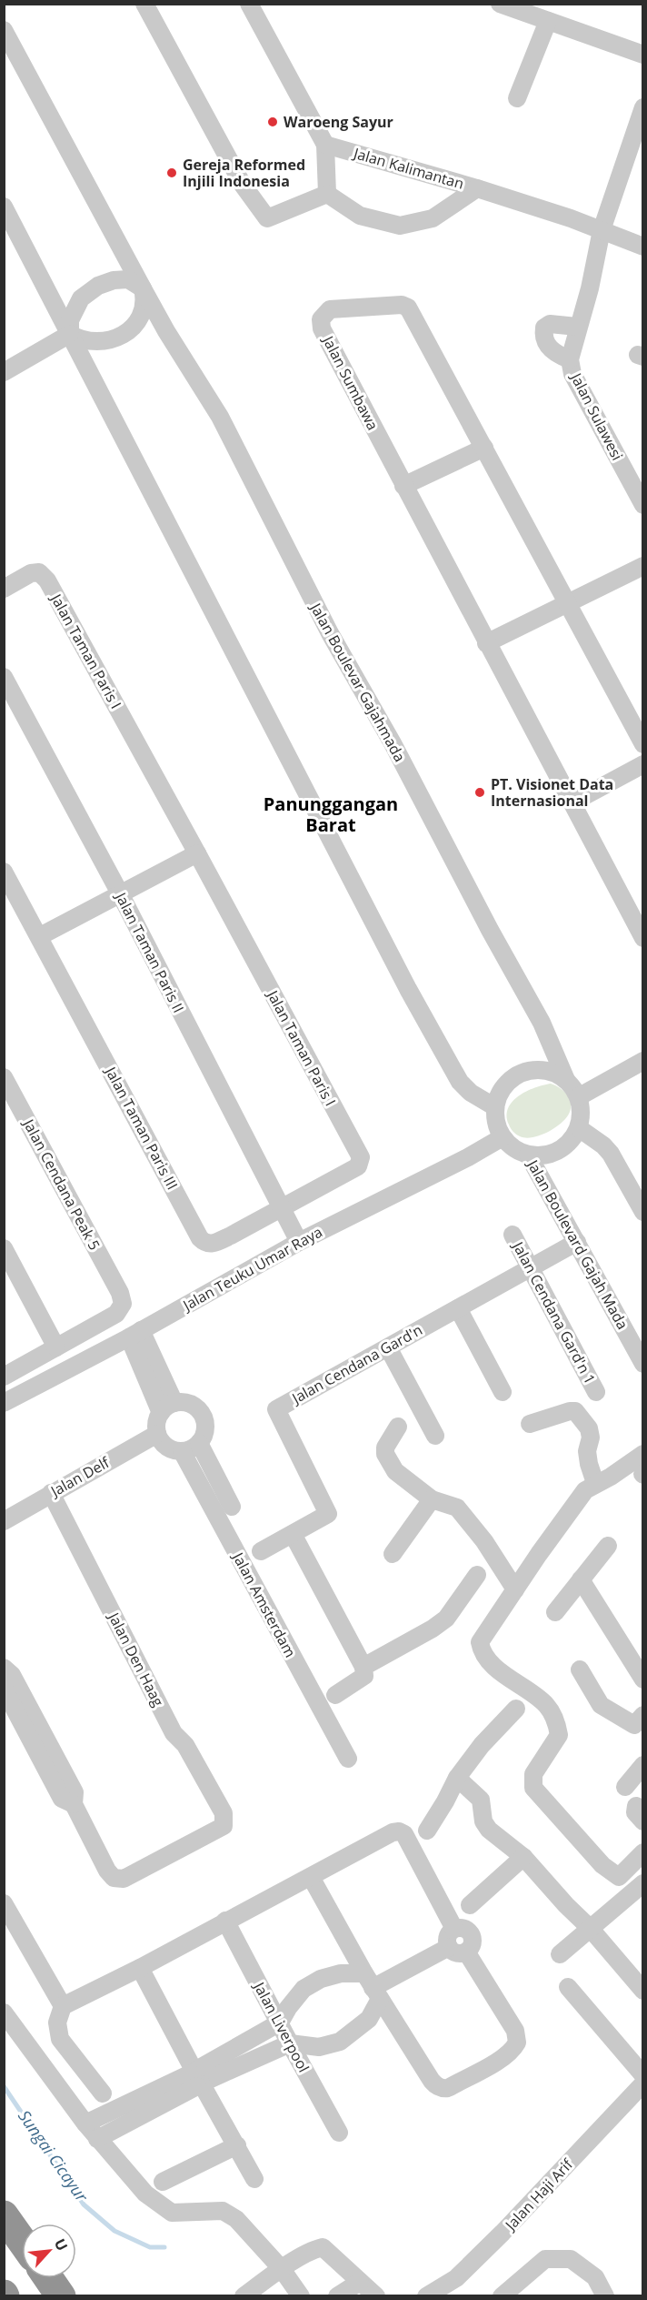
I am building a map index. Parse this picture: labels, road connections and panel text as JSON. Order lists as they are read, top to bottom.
{
  "streets": {
    "street": [
      "Jalan Kalimantan",
      "Jalan Sumbawa",
      "Jalan Sulawesi",
      "Jalan Taman Paris I",
      "Jalan Boulevar Gajahmada",
      "Jalan Taman Paris II",
      "Jalan Taman Paris III",
      "Jalan Cendana Peak 5",
      "Jalan Boulevard Gajah Mada",
      "Jalan Teuku Umar Raya",
      "Jalan Cendana Gard'n 1",
      "Jalan Cendana Gard'n",
      "Jalan Delf",
      "Jalan Amsterdam",
      "Jalan Den Haag",
      "Jalan Liverpool",
      "Jalan Haji Arif"
    ]
  },
  "crossings": [
    ["Jalan Kalimantan", "Jalan Sulawesi"],
    ["Jalan Taman Paris I", "Jalan Taman Paris II"],
    ["Jalan Taman Paris I", "Jalan Taman Paris III"],
    ["Jalan Boulevar Gajahmada", "Jalan Boulevard Gajah Mada"],
    ["Jalan Boulevar Gajahmada", "Jalan Teuku Umar Raya"],
    ["Jalan Taman Paris II", "Jalan Taman Paris III"],
    ["Jalan Taman Paris II", "Jalan Teuku Umar Raya"],
    ["Jalan Boulevard Gajah Mada", "Jalan Teuku Umar Raya"],
    ["Jalan Boulevard Gajah Mada", "Jalan Cendana Gard'n"],
    ["Jalan Cendana Gard'n 1", "Jalan Cendana Gard'n"],
    ["Jalan Delf", "Jalan Amsterdam"],
    ["Jalan Delf", "Jalan Den Haag"]
  ],
  "districts": ["Panunggangan Barat"],
  "water": ["Sungai Cicayur"],
  "places": ["Waroeng Sayur", "Gereja Reformed Injili Indonesia", "PT. Visionet Data Internasional"],
  "north": "top right"
}
